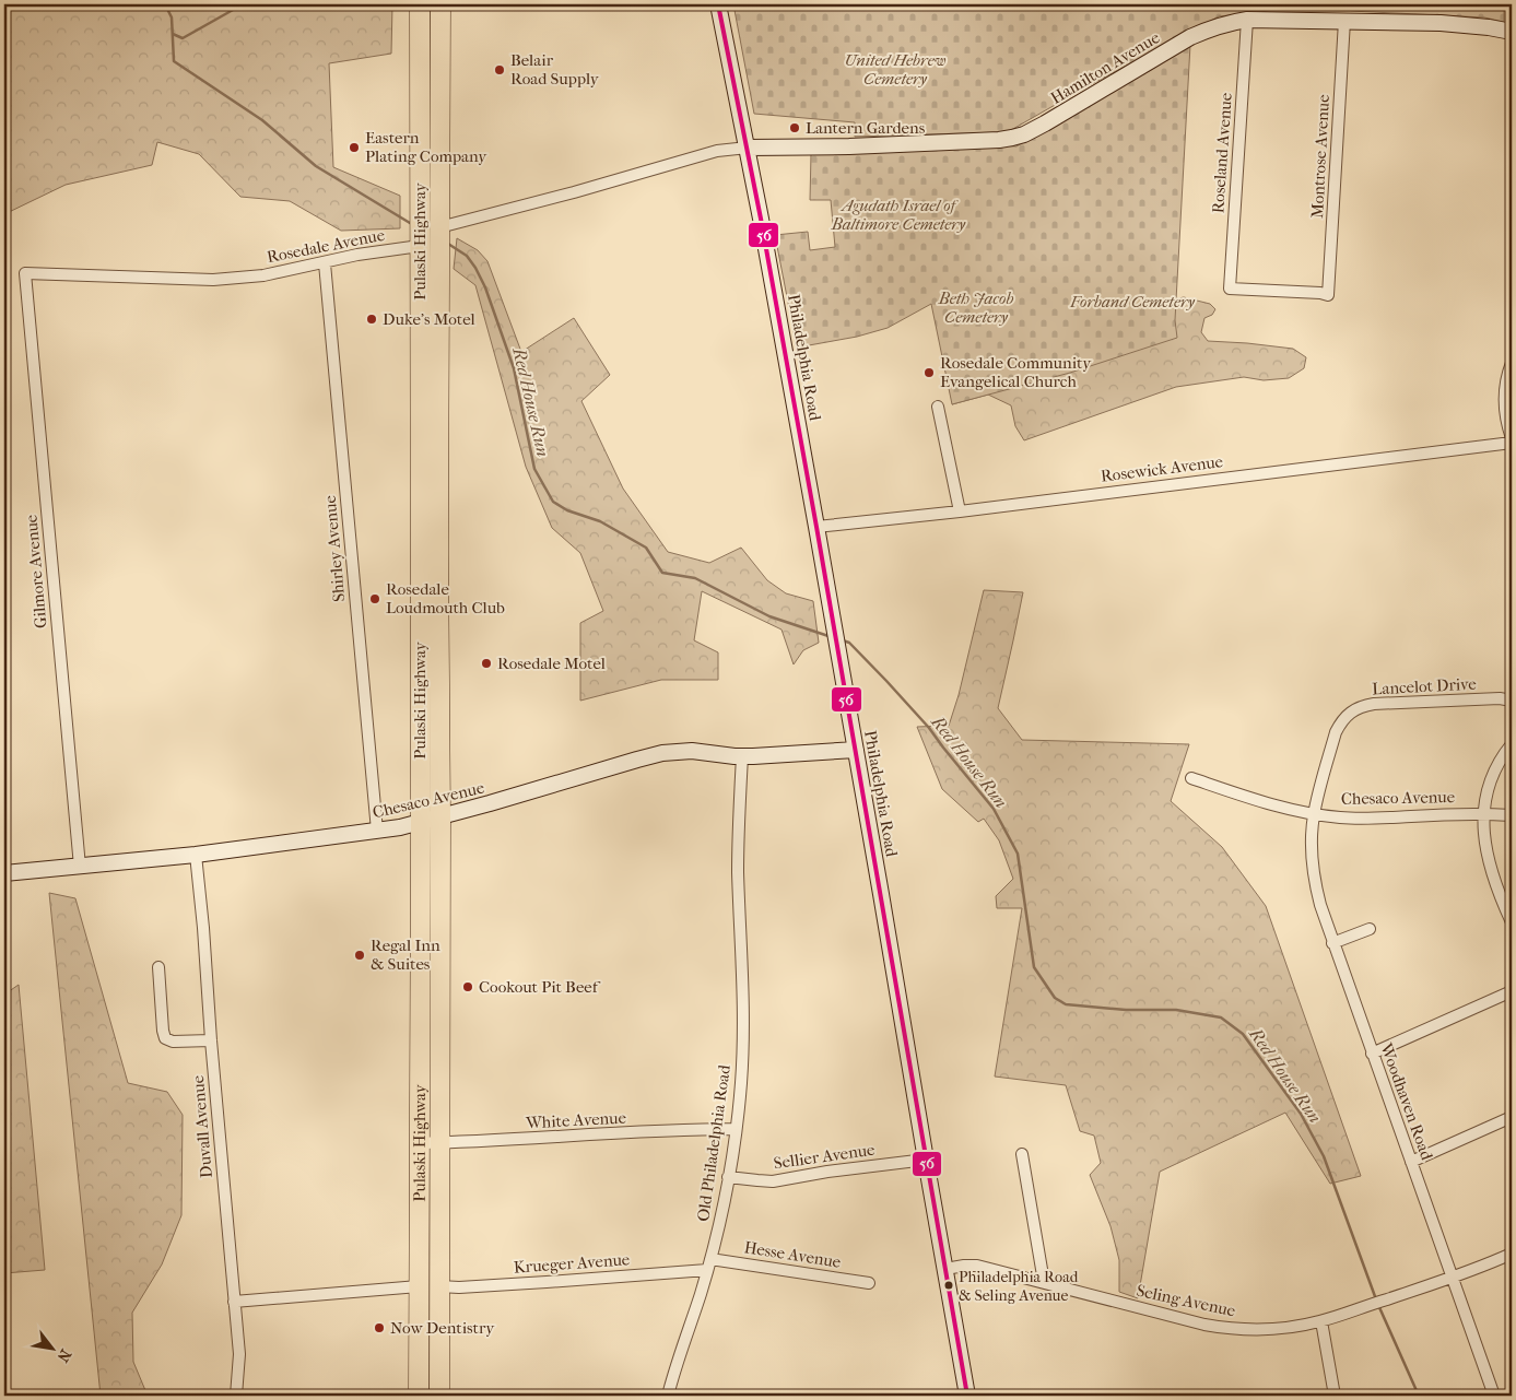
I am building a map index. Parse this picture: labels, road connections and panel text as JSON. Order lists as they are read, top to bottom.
{
  "streets": {
    "highway": ["Pulaski Highway"],
    "street": [
      "Hamilton Avenue",
      "Roseland Avenue",
      "Montrose Avenue",
      "Rosedale Avenue",
      "Philadelphia Road",
      "Rosewick Avenue",
      "Shirley Avenue",
      "Gilmore Avenue",
      "Lancelot Drive",
      "Chesaco Avenue",
      "Woodhaven Road",
      "White Avenue",
      "Duvall Avenue",
      "Old Philadelphia Road",
      "Sellier Avenue",
      "Hesse Avenue",
      "Krueger Avenue",
      "Seling Avenue"
    ]
  },
  "crossings": [
    ["Hamilton Avenue", "Roseland Avenue"],
    ["Hamilton Avenue", "Montrose Avenue"],
    ["Hamilton Avenue", "Philadelphia Road"],
    ["Roseland Avenue", "Montrose Avenue"],
    ["Pulaski Highway", "Rosedale Avenue"],
    ["Pulaski Highway", "Chesaco Avenue"],
    ["Pulaski Highway", "White Avenue"],
    ["Pulaski Highway", "Krueger Avenue"],
    ["Rosedale Avenue", "Shirley Avenue"],
    ["Rosedale Avenue", "Gilmore Avenue"],
    ["Philadelphia Road", "Rosewick Avenue"],
    ["Philadelphia Road", "Chesaco Avenue"],
    ["Philadelphia Road", "Sellier Avenue"],
    ["Philadelphia Road", "Seling Avenue"],
    ["Shirley Avenue", "Chesaco Avenue"],
    ["Gilmore Avenue", "Chesaco Avenue"],
    ["Lancelot Drive", "Chesaco Avenue"],
    ["Lancelot Drive", "Woodhaven Road"],
    ["Chesaco Avenue", "Woodhaven Road"],
    ["Chesaco Avenue", "Duvall Avenue"],
    ["Chesaco Avenue", "Old Philadelphia Road"],
    ["Woodhaven Road", "Seling Avenue"],
    ["White Avenue", "Old Philadelphia Road"],
    ["Old Philadelphia Road", "Sellier Avenue"],
    ["Old Philadelphia Road", "Hesse Avenue"],
    ["Old Philadelphia Road", "Krueger Avenue"],
    ["Hesse Avenue", "Krueger Avenue"]
  ],
  "water": ["Red House Run"],
  "parks": [
    "United Hebrew Cemetery",
    "Agudath Israel of Baltimore Cemetery",
    "Beth Jacob Cemetery",
    "Forband Cemetery"
  ],
  "places": [
    "Belair Road Supply",
    "Lantern Gardens",
    "Eastern Plating Company",
    "Duke’s Motel",
    "Rosedale Community Evangelical Church",
    "Rosedale Loudmouth Club",
    "Rosedale Motel",
    "Regal Inn & Suites",
    "Cookout Pit Beef",
    "Philadelphia Road & Seling Avenue",
    "Now Dentistry"
  ],
  "lines": ["transit line 56"],
  "north": "bottom right"
}
